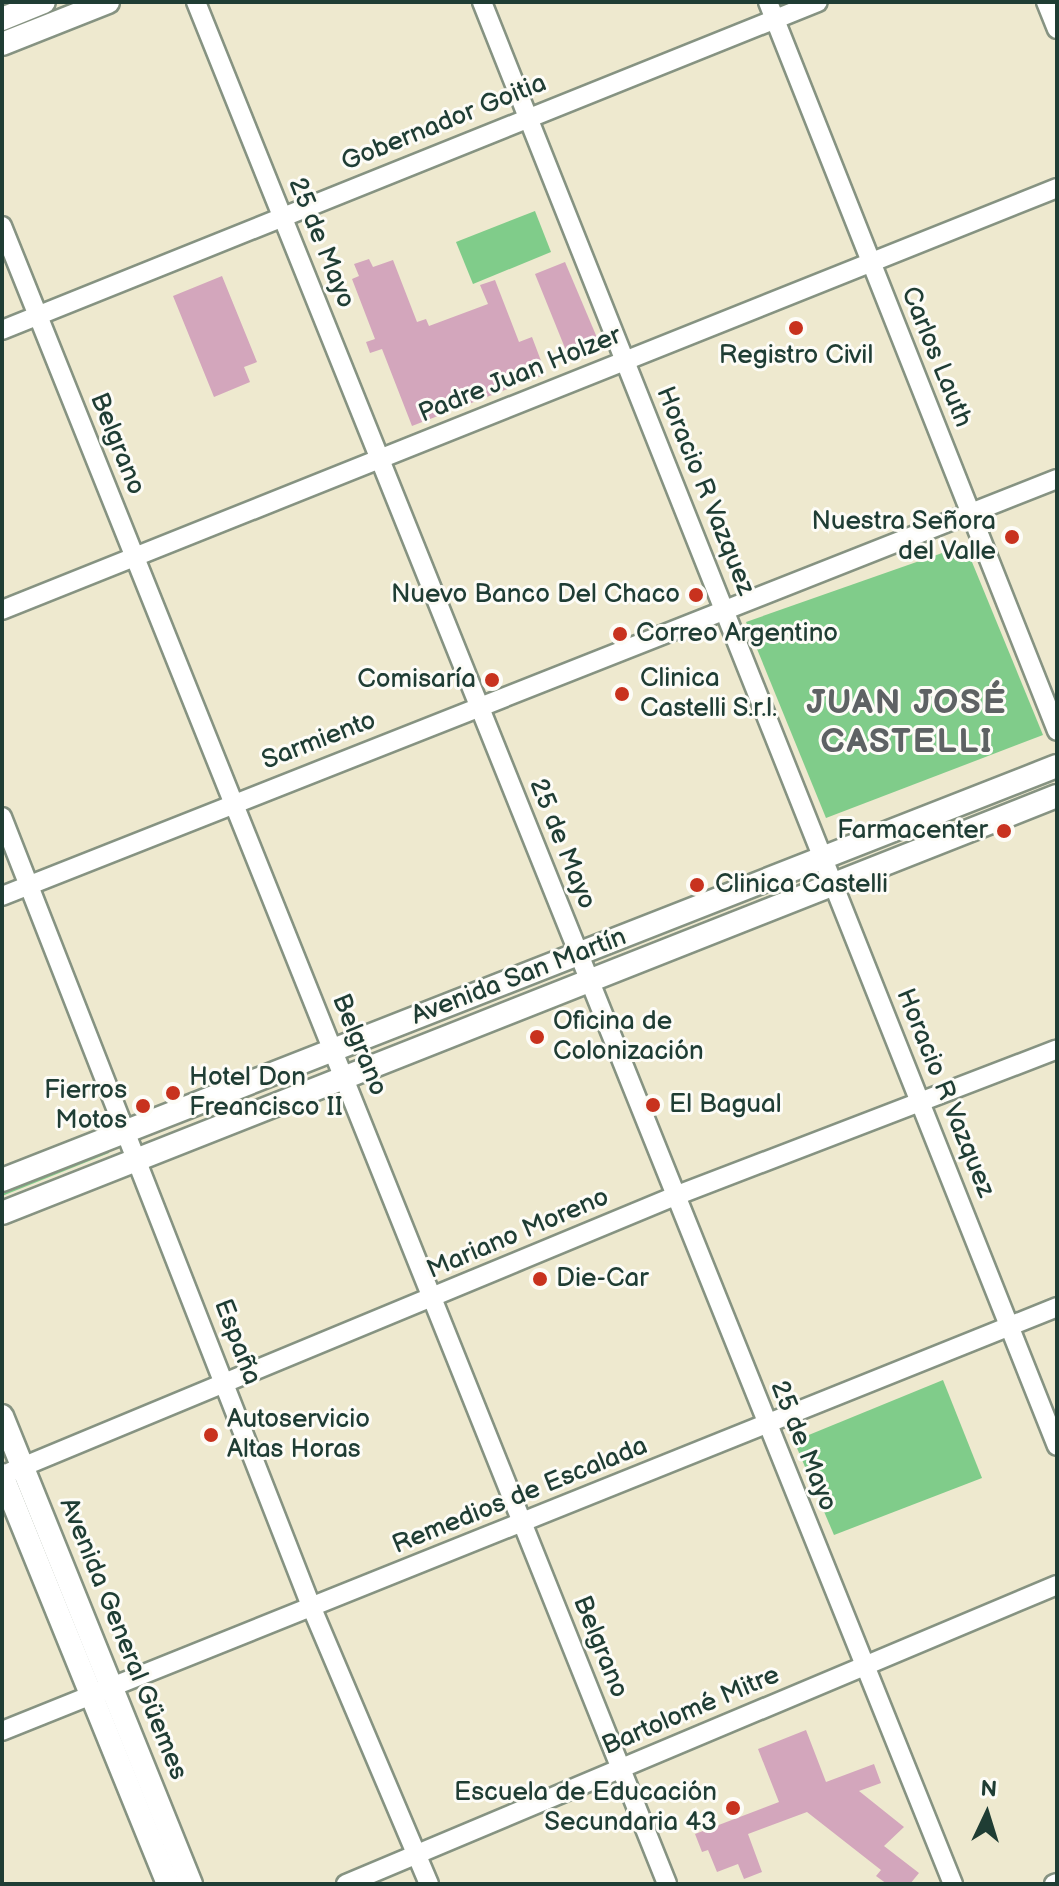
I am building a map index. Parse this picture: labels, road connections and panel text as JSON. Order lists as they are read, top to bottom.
{
  "streets": {
    "main road": ["Avenida San Martín", "Avenida General Güemes"],
    "street": [
      "Gobernador Goitia",
      "25 de Mayo",
      "Carlos Lauth",
      "Padre Juan Holzer",
      "Belgrano",
      "Horacio R Vazquez",
      "Sarmiento",
      "Mariano Moreno",
      "España",
      "Remedios de Escalada",
      "Bartolomé Mitre"
    ]
  },
  "crossings": [
    ["Gobernador Goitia", "25 de Mayo"],
    ["Gobernador Goitia", "Carlos Lauth"],
    ["Gobernador Goitia", "Belgrano"],
    ["Gobernador Goitia", "Horacio R Vazquez"],
    ["25 de Mayo", "Padre Juan Holzer"],
    ["25 de Mayo", "Sarmiento"],
    ["25 de Mayo", "Avenida San Martín"],
    ["25 de Mayo", "Mariano Moreno"],
    ["25 de Mayo", "Remedios de Escalada"],
    ["25 de Mayo", "Bartolomé Mitre"],
    ["Carlos Lauth", "Padre Juan Holzer"],
    ["Carlos Lauth", "Sarmiento"],
    ["Padre Juan Holzer", "Belgrano"],
    ["Padre Juan Holzer", "Horacio R Vazquez"],
    ["Belgrano", "Sarmiento"],
    ["Belgrano", "Avenida San Martín"],
    ["Belgrano", "Mariano Moreno"],
    ["Belgrano", "Remedios de Escalada"],
    ["Belgrano", "Bartolomé Mitre"],
    ["Horacio R Vazquez", "Sarmiento"],
    ["Horacio R Vazquez", "Avenida San Martín"],
    ["Horacio R Vazquez", "Mariano Moreno"],
    ["Horacio R Vazquez", "Remedios de Escalada"],
    ["Sarmiento", "España"],
    ["Avenida San Martín", "España"],
    ["Mariano Moreno", "España"],
    ["Mariano Moreno", "Avenida General Güemes"],
    ["España", "Remedios de Escalada"],
    ["España", "Bartolomé Mitre"],
    ["Remedios de Escalada", "Avenida General Güemes"]
  ],
  "districts": ["JUAN JOSÉ CASTELLI"],
  "places": [
    "Registro Civil",
    "Nuestra Señora del Valle",
    "Nuevo Banco Del Chaco",
    "Correo Argentino",
    "Comisaría",
    "Clinica Castelli S.r.l.",
    "Farmacenter",
    "Clinica Castelli",
    "Oficina de Colonización",
    "Hotel Don Freancisco II",
    "El Bagual",
    "Fierros Motos",
    "Die-Car",
    "Autoservicio Altas Horas",
    "Escuela de Educación Secundaria 43"
  ],
  "north": "top"
}
